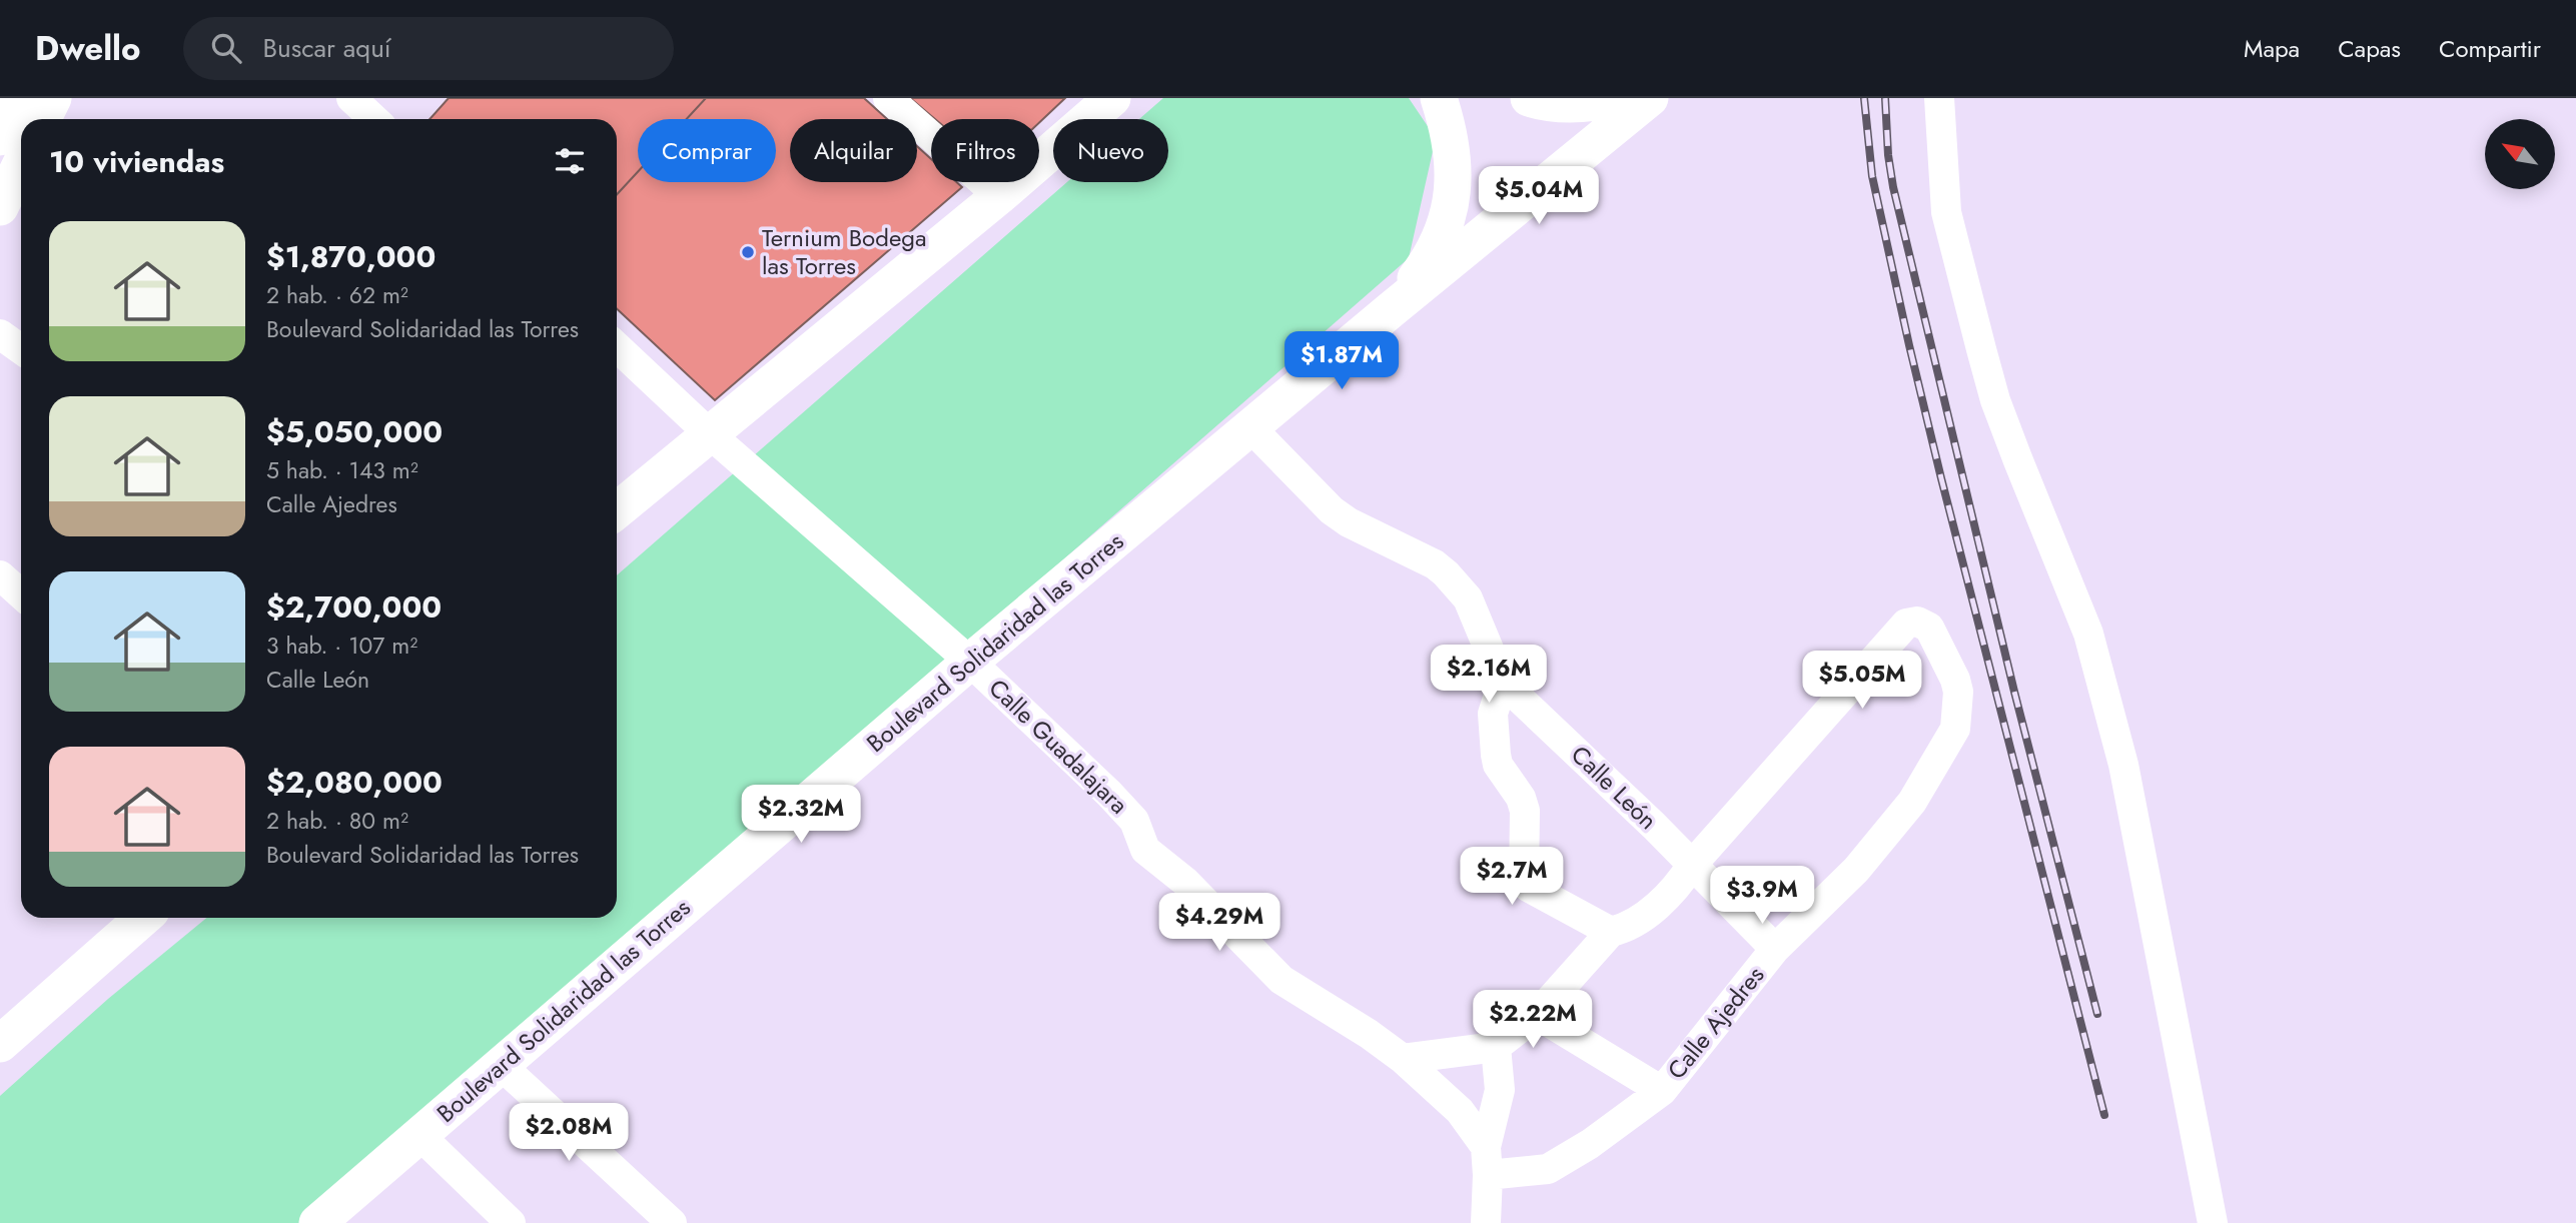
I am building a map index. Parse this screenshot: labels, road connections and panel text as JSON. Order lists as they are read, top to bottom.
{
  "streets": {
    "main road": ["Boulevard Solidaridad las Torres"],
    "street": ["Calle Guadalajara", "Calle León", "Calle Ajedres"]
  },
  "crossings": [
    ["Boulevard Solidaridad las Torres", "Calle Guadalajara"],
    ["Boulevard Solidaridad las Torres", "Calle León"],
    ["Calle Guadalajara", "Calle Ajedres"],
    ["Calle León", "Calle Ajedres"]
  ],
  "places": ["Ternium Bodega las Torres"],
  "north": "top left",
  "page": {
    "header": "Dwello",
    "search": "Buscar aquí",
    "nav": ["Mapa", "Capas", "Compartir"],
    "chip": [
      "Comprar",
      "Alquilar",
      "Filtros",
      "Nuevo"
    ],
    "heading": "10 viviendas",
    "price": [
      "$5.04M",
      "$1.87M",
      "$2.16M",
      "$5.05M",
      "$2.32M",
      "$2.7M",
      "$3.9M",
      "$4.29M",
      "$2.22M",
      "$2.08M"
    ],
    "list": [
      {
        "name": "$1,870,000",
        "note": "2 hab. · 62 m² · Boulevard Solidaridad las Torres"
      },
      {
        "name": "$5,050,000",
        "note": "5 hab. · 143 m² · Calle Ajedres"
      },
      {
        "name": "$2,700,000",
        "note": "3 hab. · 107 m² · Calle León"
      },
      {
        "name": "$2,080,000",
        "note": "2 hab. · 80 m² · Boulevard Solidaridad las Torres"
      }
    ]
  }
}
